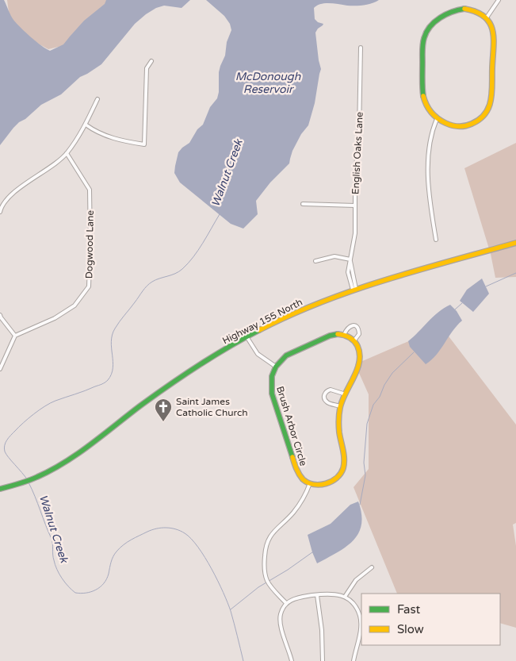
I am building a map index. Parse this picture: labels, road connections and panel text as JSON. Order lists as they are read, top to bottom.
{
  "streets": {
    "street": [
      "English Oaks Lane",
      "Dogwood Lane",
      "Highway 155 North",
      "Brush Arbor Circle"
    ]
  },
  "crossings": [
    ["English Oaks Lane", "Highway 155 North"]
  ],
  "water": ["McDonough Reservoir", "Walnut Creek"],
  "places": {
    "church": ["Saint James Catholic Church"]
  },
  "legend": ["Fast", "Slow"]
}
